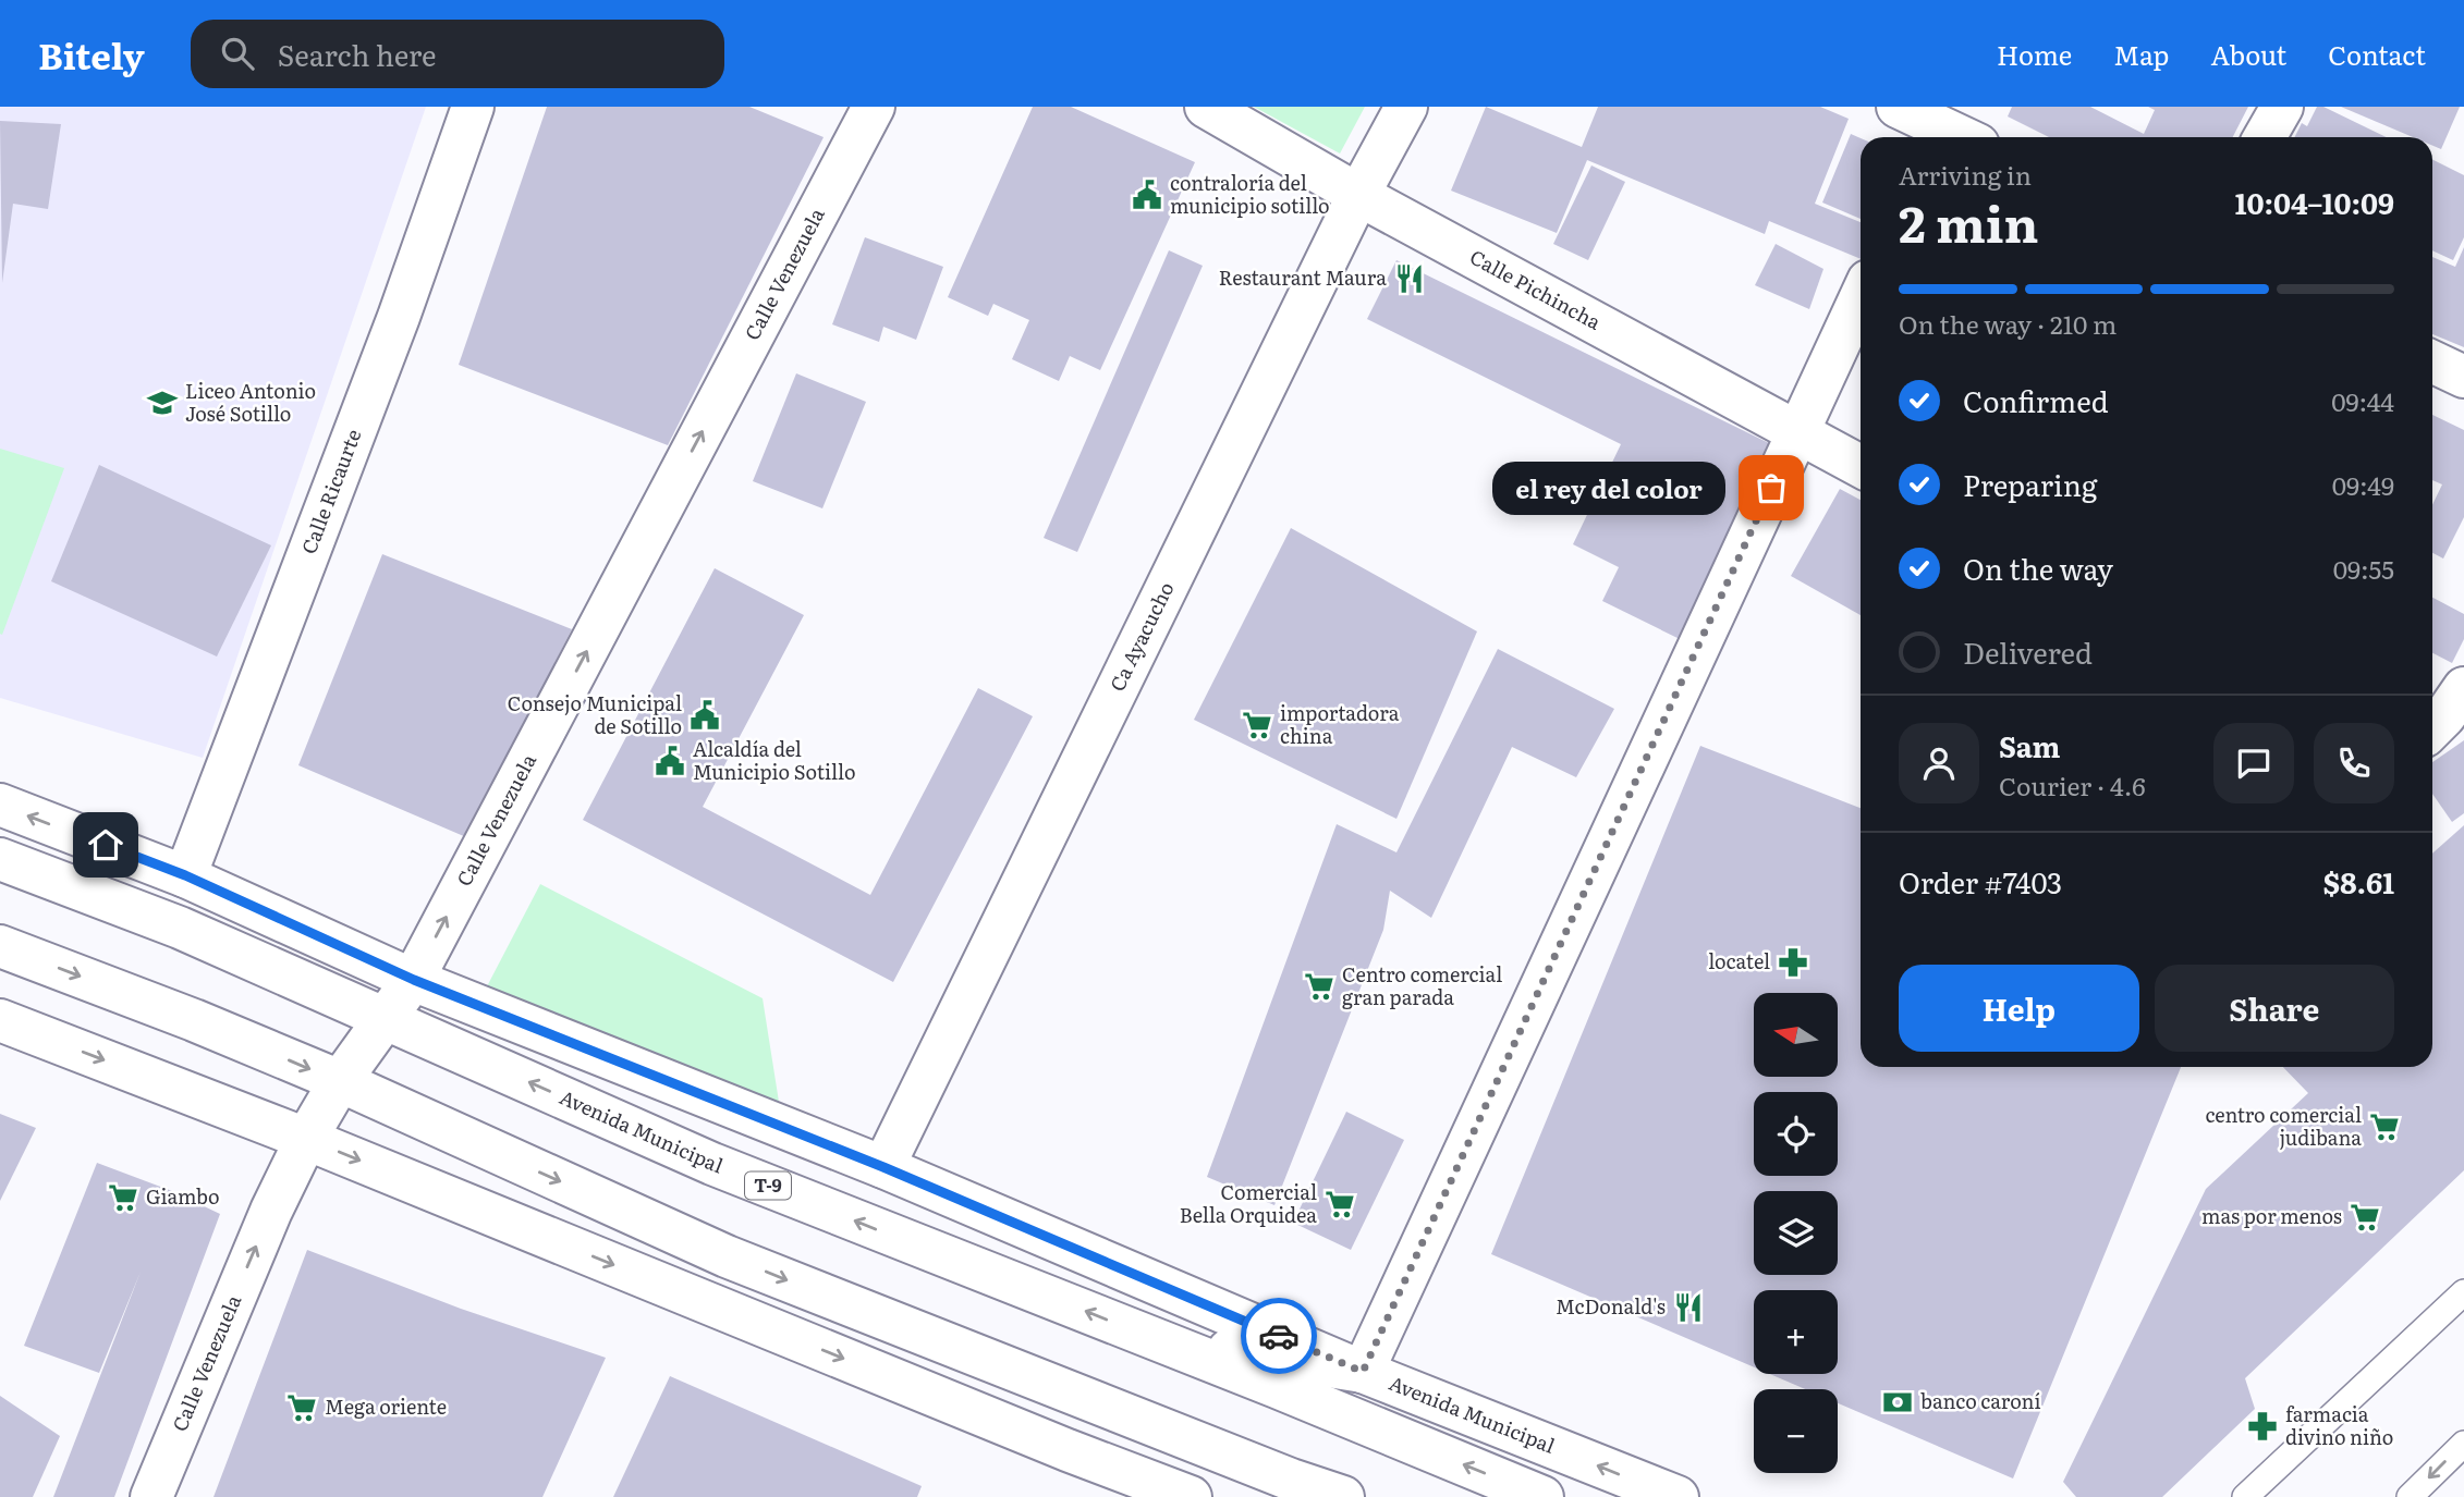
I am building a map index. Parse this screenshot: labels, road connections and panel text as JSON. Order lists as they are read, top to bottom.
{
  "streets": {
    "main road": [
      "Calle Venezuela",
      "Calle Pichincha",
      "Calle Ricaurte",
      "Ca Ayacucho",
      "Avenida Municipal",
      "T-9"
    ]
  },
  "crossings": [
    ["Calle Venezuela", "Avenida Municipal"],
    ["Calle Pichincha", "Ca Ayacucho"],
    ["Calle Ricaurte", "Avenida Municipal"],
    ["Ca Ayacucho", "Avenida Municipal"]
  ],
  "one_way": ["Calle Venezuela"],
  "places": {
    "public building": ["contraloría del municipio sotillo", "Consejo Municipal de Sotillo", "Alcaldía del Municipio Sotillo"],
    "restaurant": ["Restaurant Maura", "McDonald's"],
    "school or university": ["Liceo Antonio José Sotillo"],
    "other": ["el rey del color"],
    "supermarket": [
      "importadora china",
      "Centro comercial gran parada",
      "centro comercial judibana",
      "Giambo",
      "Comercial Bella Orquidea",
      "mas por menos",
      "Mega oriente"
    ],
    "pharmacy": ["locatel", "farmacia divino niño"],
    "bank": ["banco caroní"]
  },
  "north": "left",
  "page": {
    "header": "Bitely",
    "search": "Search here",
    "nav": [
      "Home",
      "Map",
      "About",
      "Contact"
    ],
    "heading": ["2 min", "Arriving in", "10:04–10:09"],
    "panel": [
      "Sam",
      "Courier · 4.6",
      "Order #7403",
      "$8.61"
    ],
    "bar": "On the way · 210 m",
    "list": [
      ["Confirmed", "09:44"],
      ["Preparing", "09:49"],
      ["On the way", "09:55"],
      "Delivered"
    ],
    "bubble": "el rey del color",
    "buttons": ["Help", "Share"],
    "map_buttons": ["+", "−"]
  }
}
